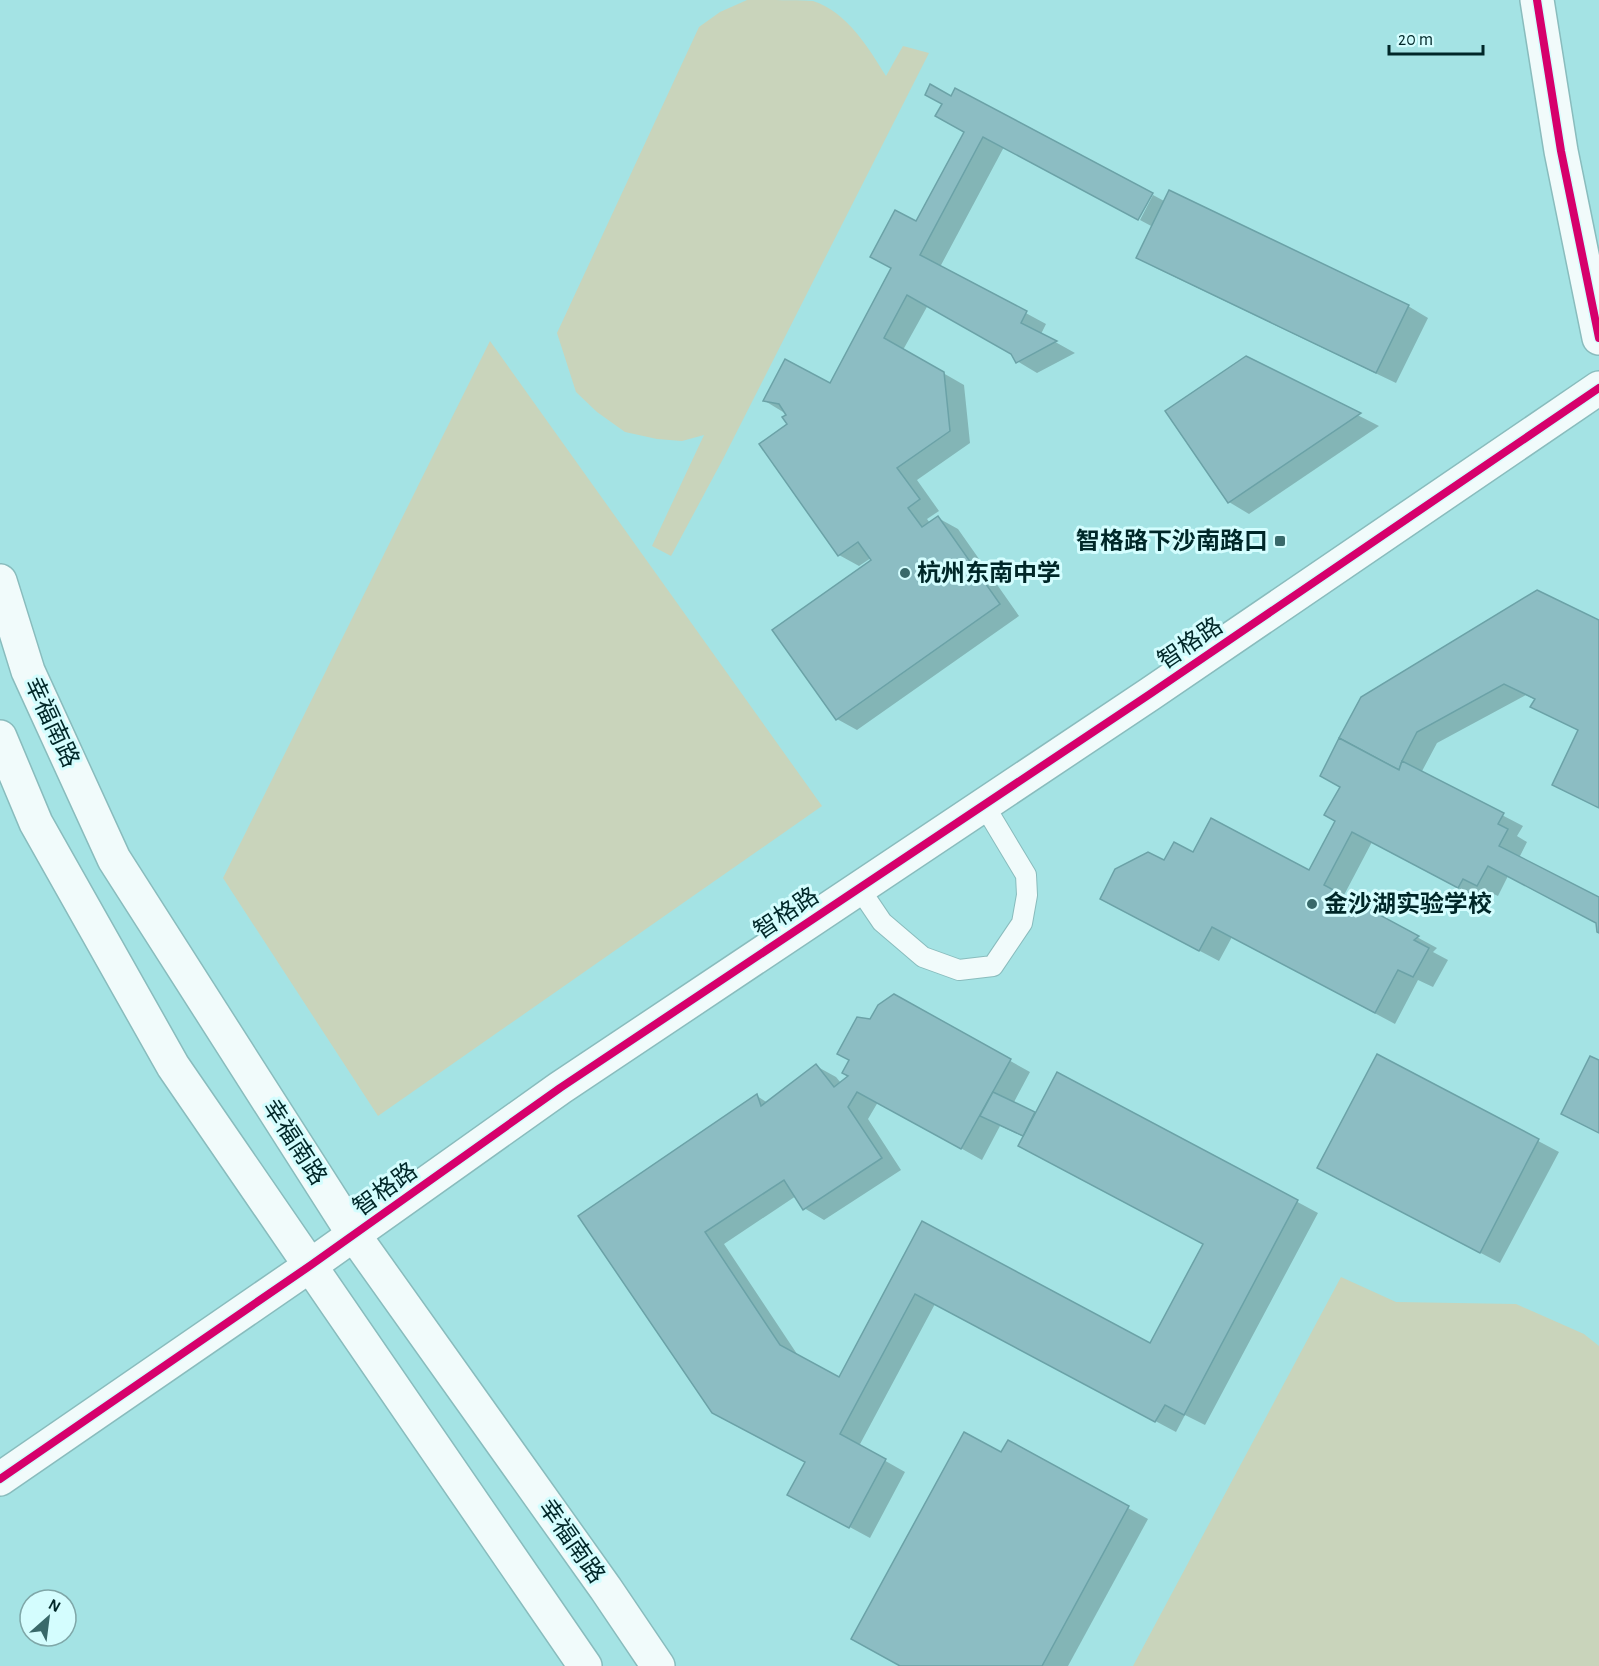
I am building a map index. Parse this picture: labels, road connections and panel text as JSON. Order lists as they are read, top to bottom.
{
  "streets": {
    "main road": ["智格路", "幸福南路"]
  },
  "crossings": [
    ["智格路", "幸福南路"]
  ],
  "places": {
    "transit": ["智格路下沙南路口"],
    "other": ["杭州东南中学", "金沙湖实验学校"]
  },
  "scale_bar": "20 m",
  "north": "top right"
}
